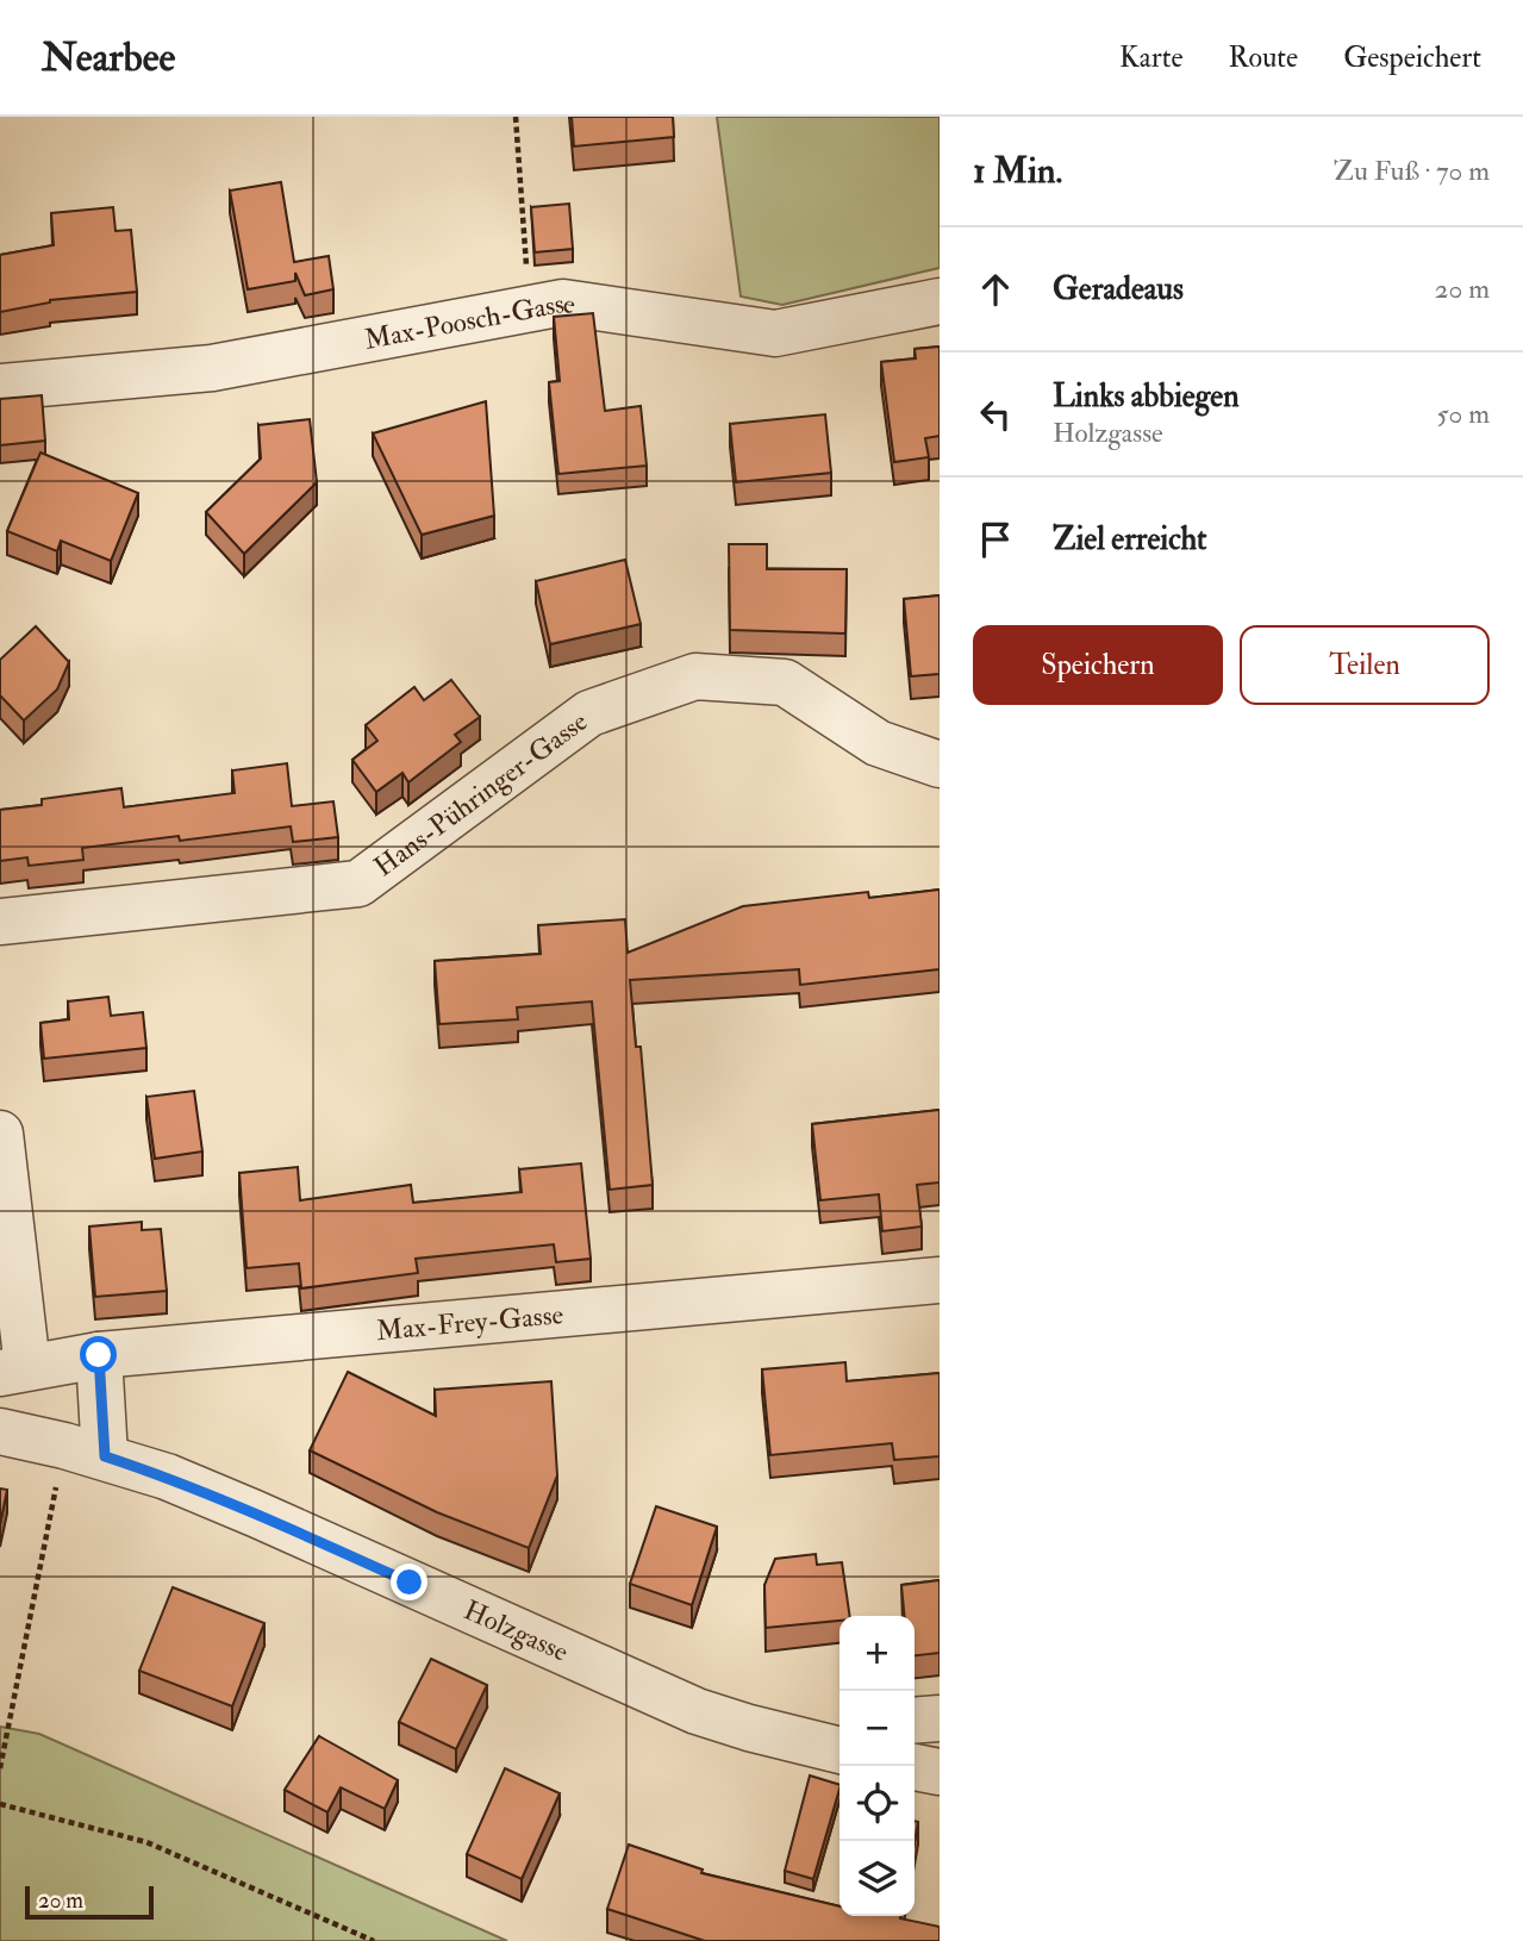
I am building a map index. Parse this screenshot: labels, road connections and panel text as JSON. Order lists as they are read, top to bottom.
{
  "streets": {
    "street": [
      "Max-Poosch-Gasse",
      "Hans-Pühringer-Gasse",
      "Max-Frey-Gasse",
      "Holzgasse"
    ]
  },
  "scale_bar": "20 m",
  "page": {
    "header": "Nearbee",
    "nav": ["Karte", "Route", "Gespeichert"],
    "heading": ["1 Min.", "Zu Fuß · 70 m"],
    "list": [
      ["Geradeaus", "20 m"],
      ["Links abbiegen", "Holzgasse", "50 m"],
      "Ziel erreicht"
    ],
    "buttons": ["Speichern", "Teilen"],
    "map_buttons": ["+", "−"],
    "scale": "20 m"
  }
}
